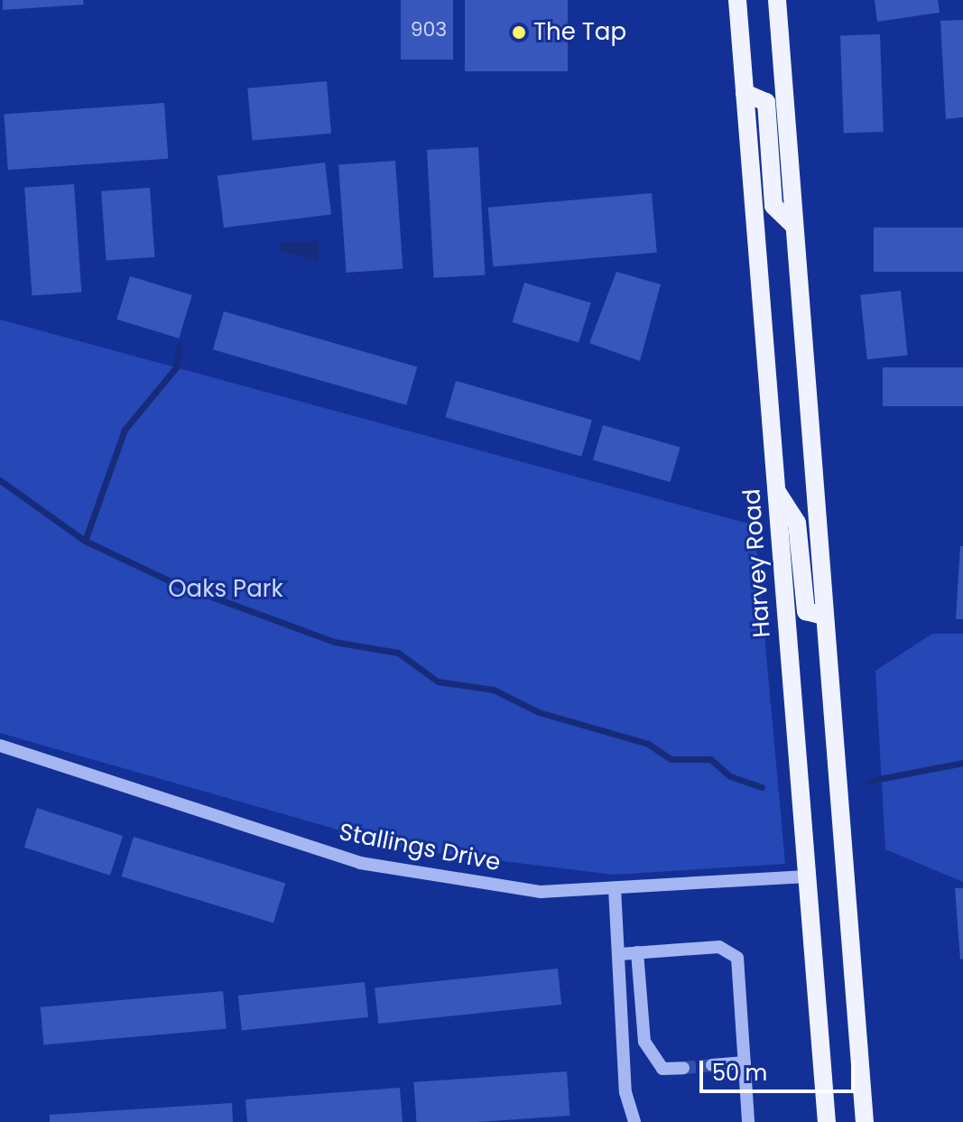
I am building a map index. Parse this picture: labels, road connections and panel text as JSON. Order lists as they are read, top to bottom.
{
  "streets": {
    "main road": ["Harvey Road"],
    "street": ["Stallings Drive"]
  },
  "crossings": [
    ["Harvey Road", "Stallings Drive"]
  ],
  "parks": ["Oaks Park"],
  "places": ["The Tap"],
  "house_numbers": ["903"],
  "scale_bar": "50 m"
}
